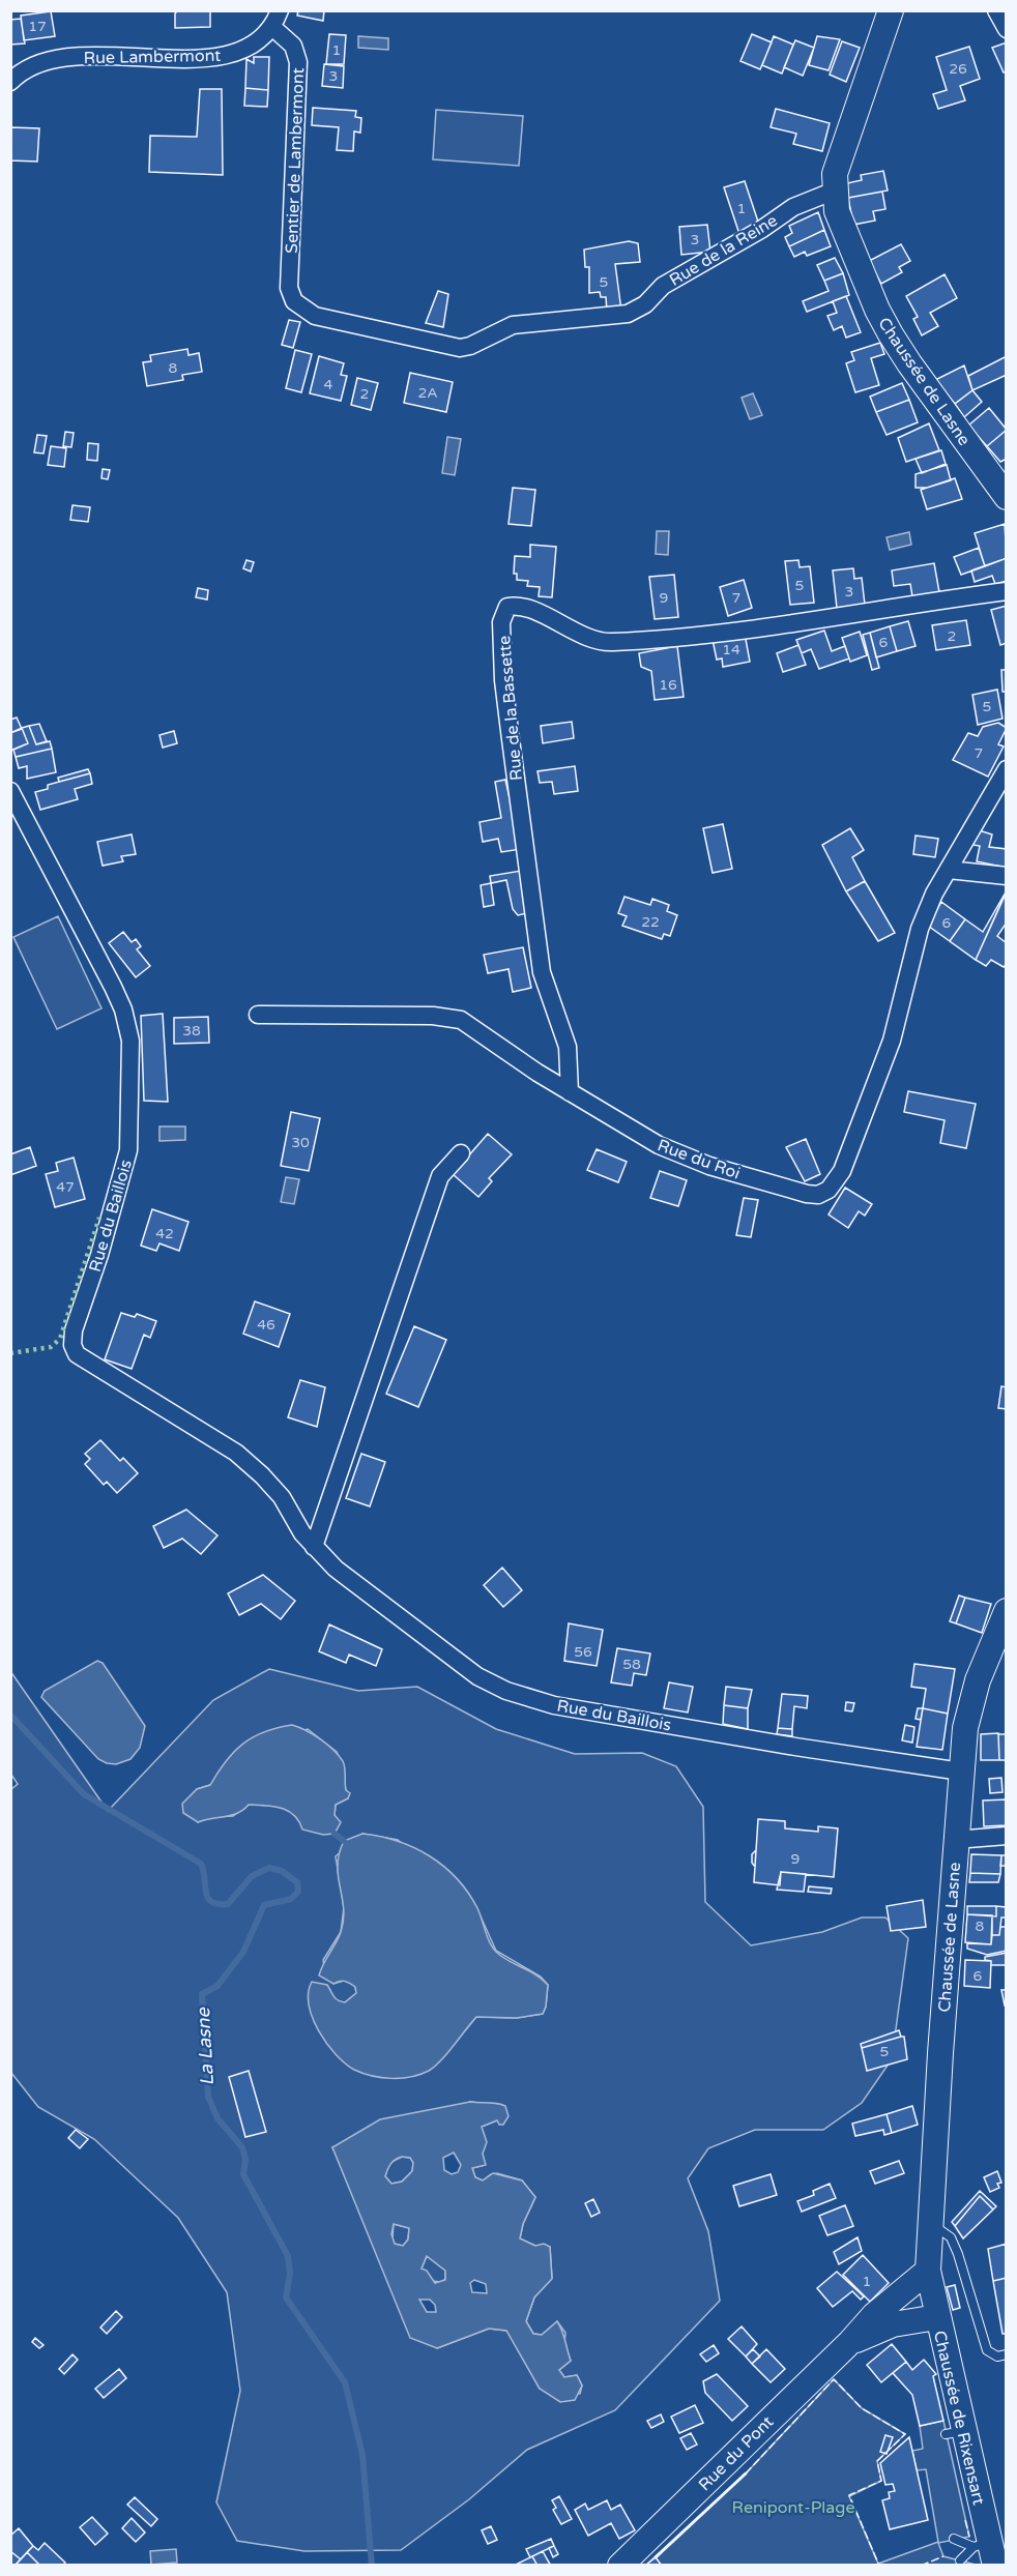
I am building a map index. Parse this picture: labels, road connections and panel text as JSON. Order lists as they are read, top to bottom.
{
  "streets": {
    "street": [
      "Rue Lambermont",
      "Sentier de Lambermont",
      "Rue de la Reine",
      "Chaussée de Lasne",
      "Rue de la Bassette",
      "Rue du Roi",
      "Rue du Baillois",
      "Chaussée de Rixensart",
      "Rue du Pont"
    ]
  },
  "crossings": [
    ["Rue Lambermont", "Sentier de Lambermont"],
    ["Sentier de Lambermont", "Rue de la Reine"],
    ["Rue de la Reine", "Chaussée de Lasne"],
    ["Chaussée de Lasne", "Rue du Baillois"],
    ["Chaussée de Lasne", "Chaussée de Rixensart"],
    ["Chaussée de Lasne", "Rue du Pont"],
    ["Rue de la Bassette", "Rue du Roi"],
    ["Chaussée de Rixensart", "Rue du Pont"]
  ],
  "water": ["La Lasne"],
  "parks": ["Renipont-Plage"],
  "house_numbers": [
    "17",
    "1",
    "26",
    "3",
    "1",
    "3",
    "5",
    "8",
    "4",
    "2A",
    "2",
    "5",
    "3",
    "9",
    "7",
    "2",
    "6",
    "14",
    "16",
    "5",
    "7",
    "22",
    "6",
    "38",
    "30",
    "47",
    "42",
    "46",
    "56",
    "58",
    "9",
    "8",
    "6",
    "5",
    "1"
  ]
}
